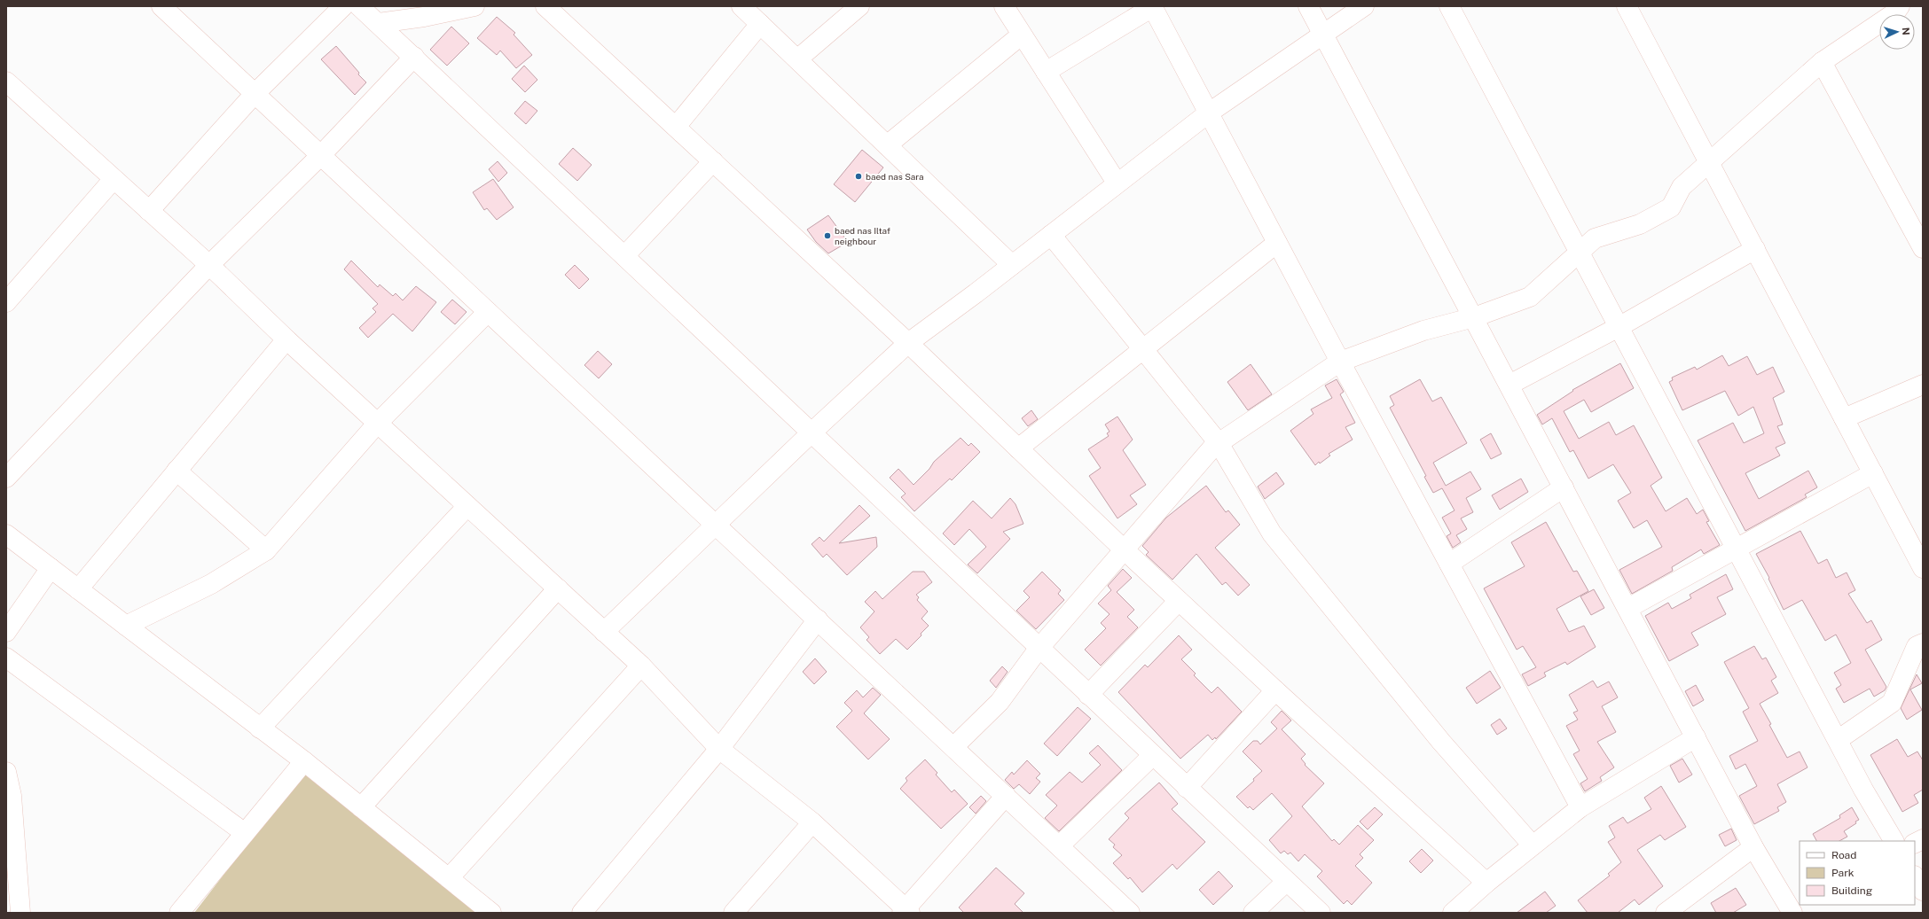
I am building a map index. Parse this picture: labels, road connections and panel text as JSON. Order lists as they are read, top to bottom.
{
  "places": ["baed nas Sara", "baed nas Iltaf neighbour"],
  "legend": ["Road", "Park", "Building"],
  "north": "right"
}
